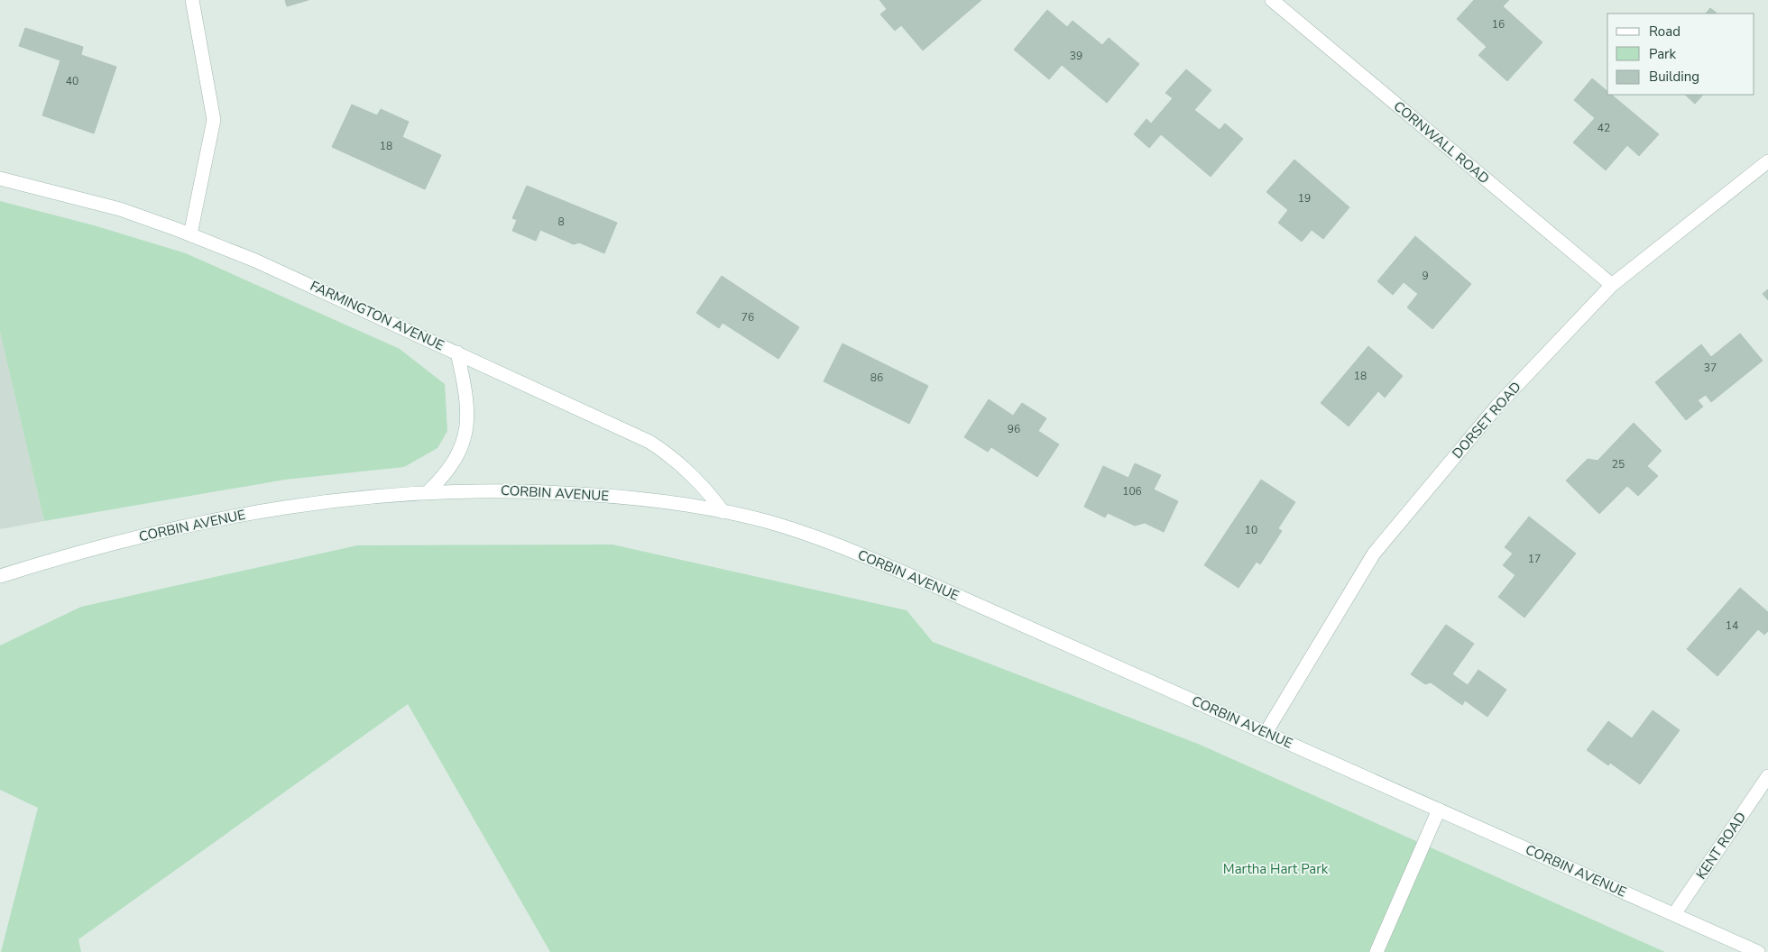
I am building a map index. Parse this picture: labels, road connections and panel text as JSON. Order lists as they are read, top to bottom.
{
  "streets": {
    "main road": [
      "CORNWALL ROAD",
      "FARMINGTON AVENUE",
      "DORSET ROAD",
      "CORBIN AVENUE",
      "KENT ROAD"
    ]
  },
  "crossings": [
    ["CORNWALL ROAD", "DORSET ROAD"],
    ["FARMINGTON AVENUE", "CORBIN AVENUE"],
    ["DORSET ROAD", "CORBIN AVENUE"],
    ["CORBIN AVENUE", "KENT ROAD"]
  ],
  "parks": ["Martha Hart Park"],
  "house_numbers": [
    "16",
    "39",
    "40",
    "42",
    "18",
    "19",
    "8",
    "9",
    "76",
    "37",
    "18",
    "86",
    "96",
    "25",
    "106",
    "10",
    "17",
    "14"
  ],
  "legend": ["Road", "Park", "Building"]
}
